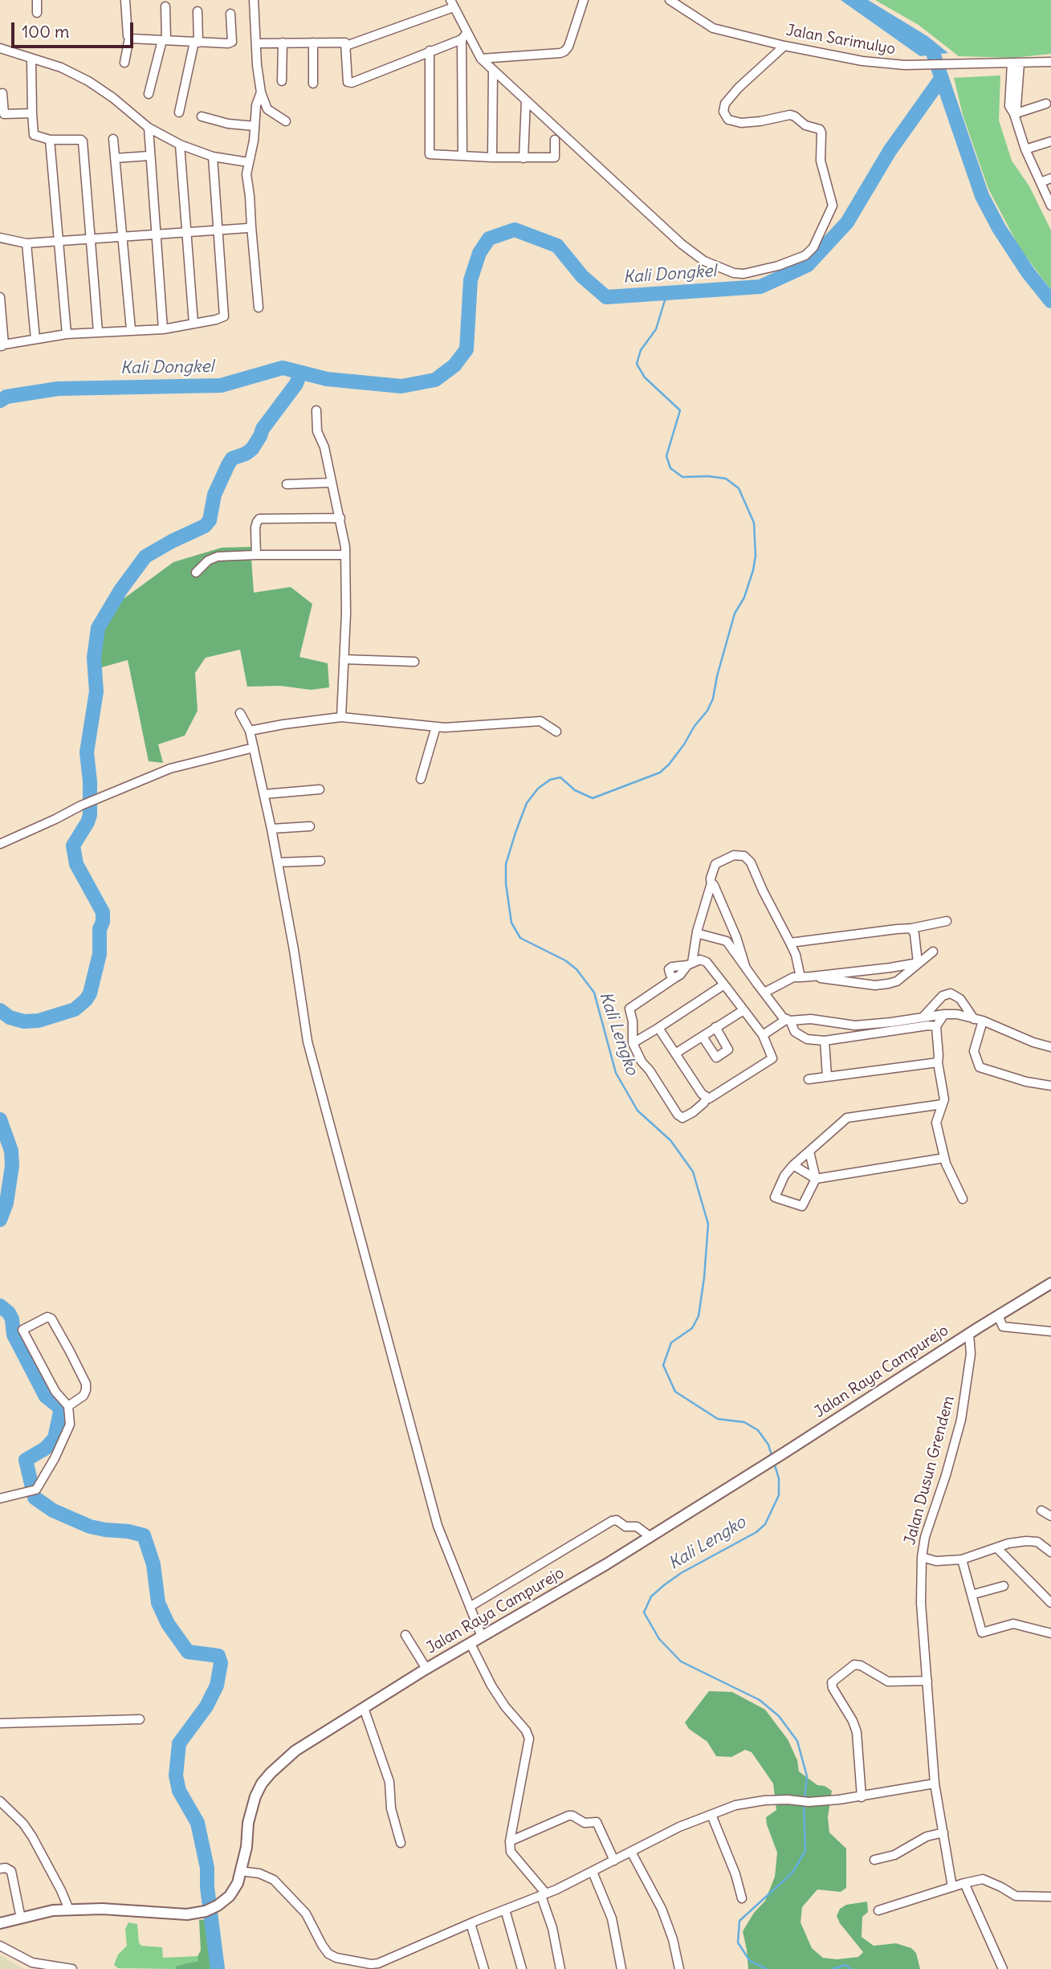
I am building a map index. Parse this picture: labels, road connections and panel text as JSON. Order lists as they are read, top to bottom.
{
  "streets": {
    "main road": ["Jalan Raya Campurejo"],
    "street": ["Jalan Sarimulyo", "Jalan Dusun Grendem"]
  },
  "crossings": [
    ["Jalan Raya Campurejo", "Jalan Dusun Grendem"]
  ],
  "water": ["Kali Dongkel", "Kali Lengko"],
  "scale_bar": "100 m"
}
